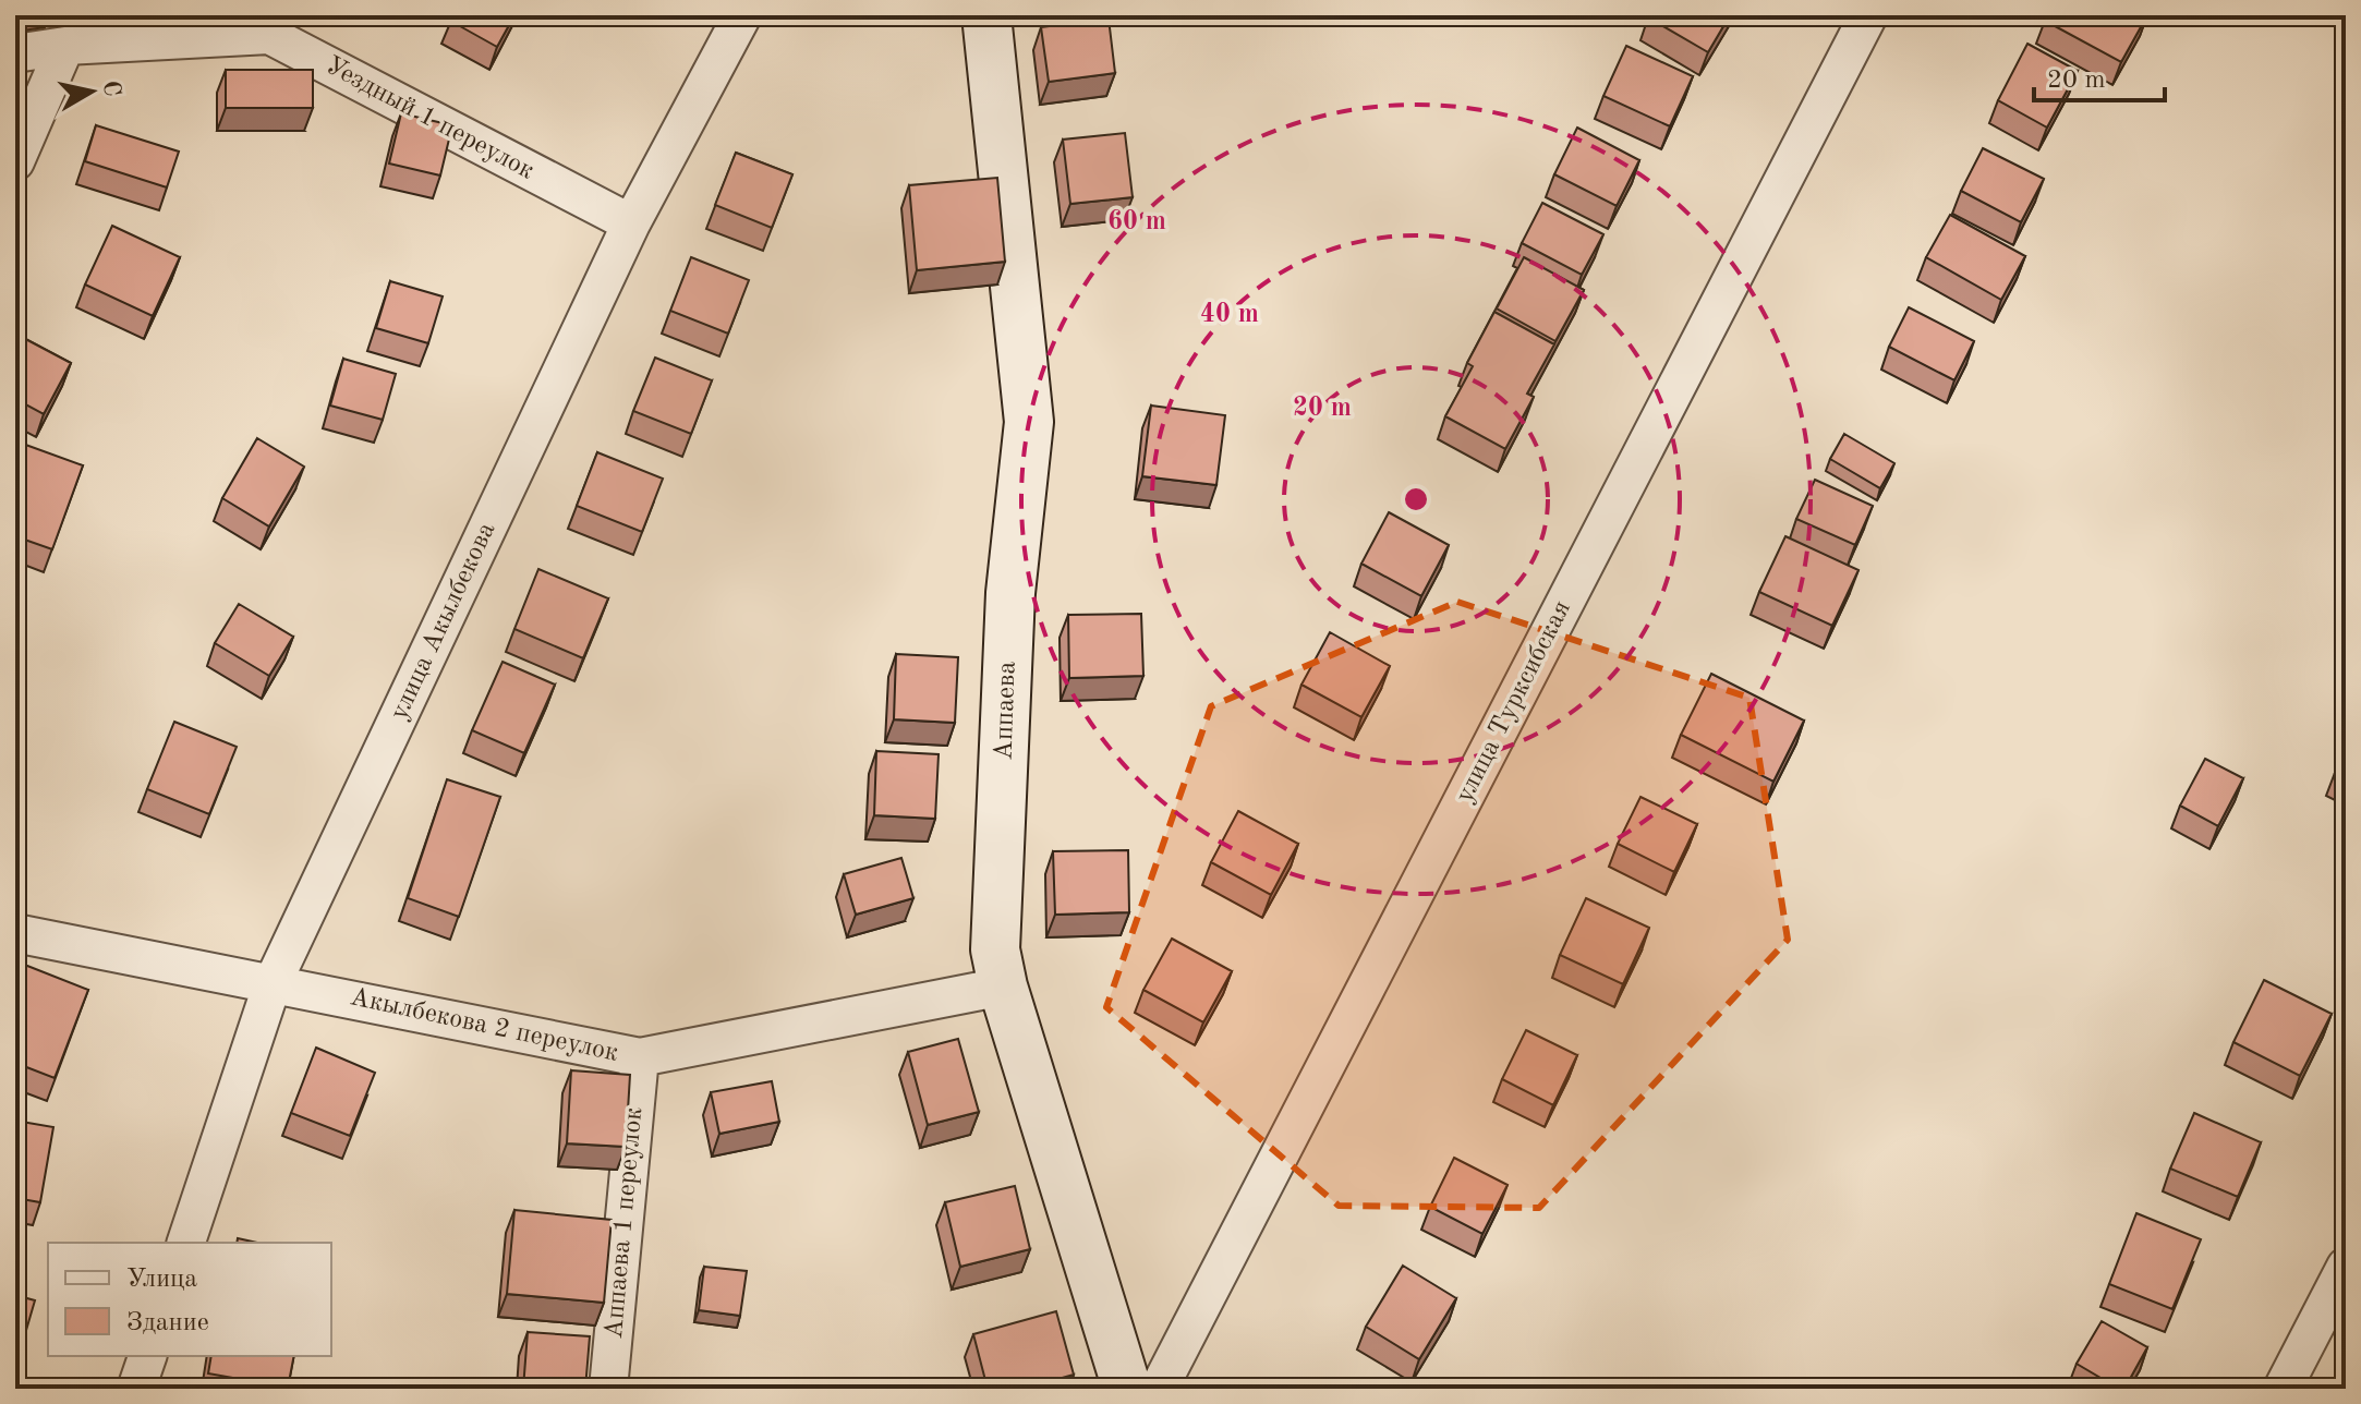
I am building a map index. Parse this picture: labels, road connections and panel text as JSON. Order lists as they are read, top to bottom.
{
  "streets": {
    "street": [
      "Уездный 1 переулок",
      "улица Акылбекова",
      "улица Турксибская",
      "Аппаева",
      "Акылбекова 2 переулок",
      "Аппаева 1 переулок"
    ]
  },
  "crossings": [
    ["Уездный 1 переулок", "улица Акылбекова"],
    ["улица Акылбекова", "Акылбекова 2 переулок"],
    ["Аппаева", "Акылбекова 2 переулок"],
    ["Акылбекова 2 переулок", "Аппаева 1 переулок"]
  ],
  "legend": ["Улица", "Здание"],
  "scale_bar": "20 m",
  "north": "right",
  "rings": ["60 m", "40 m", "20 m"]
}
